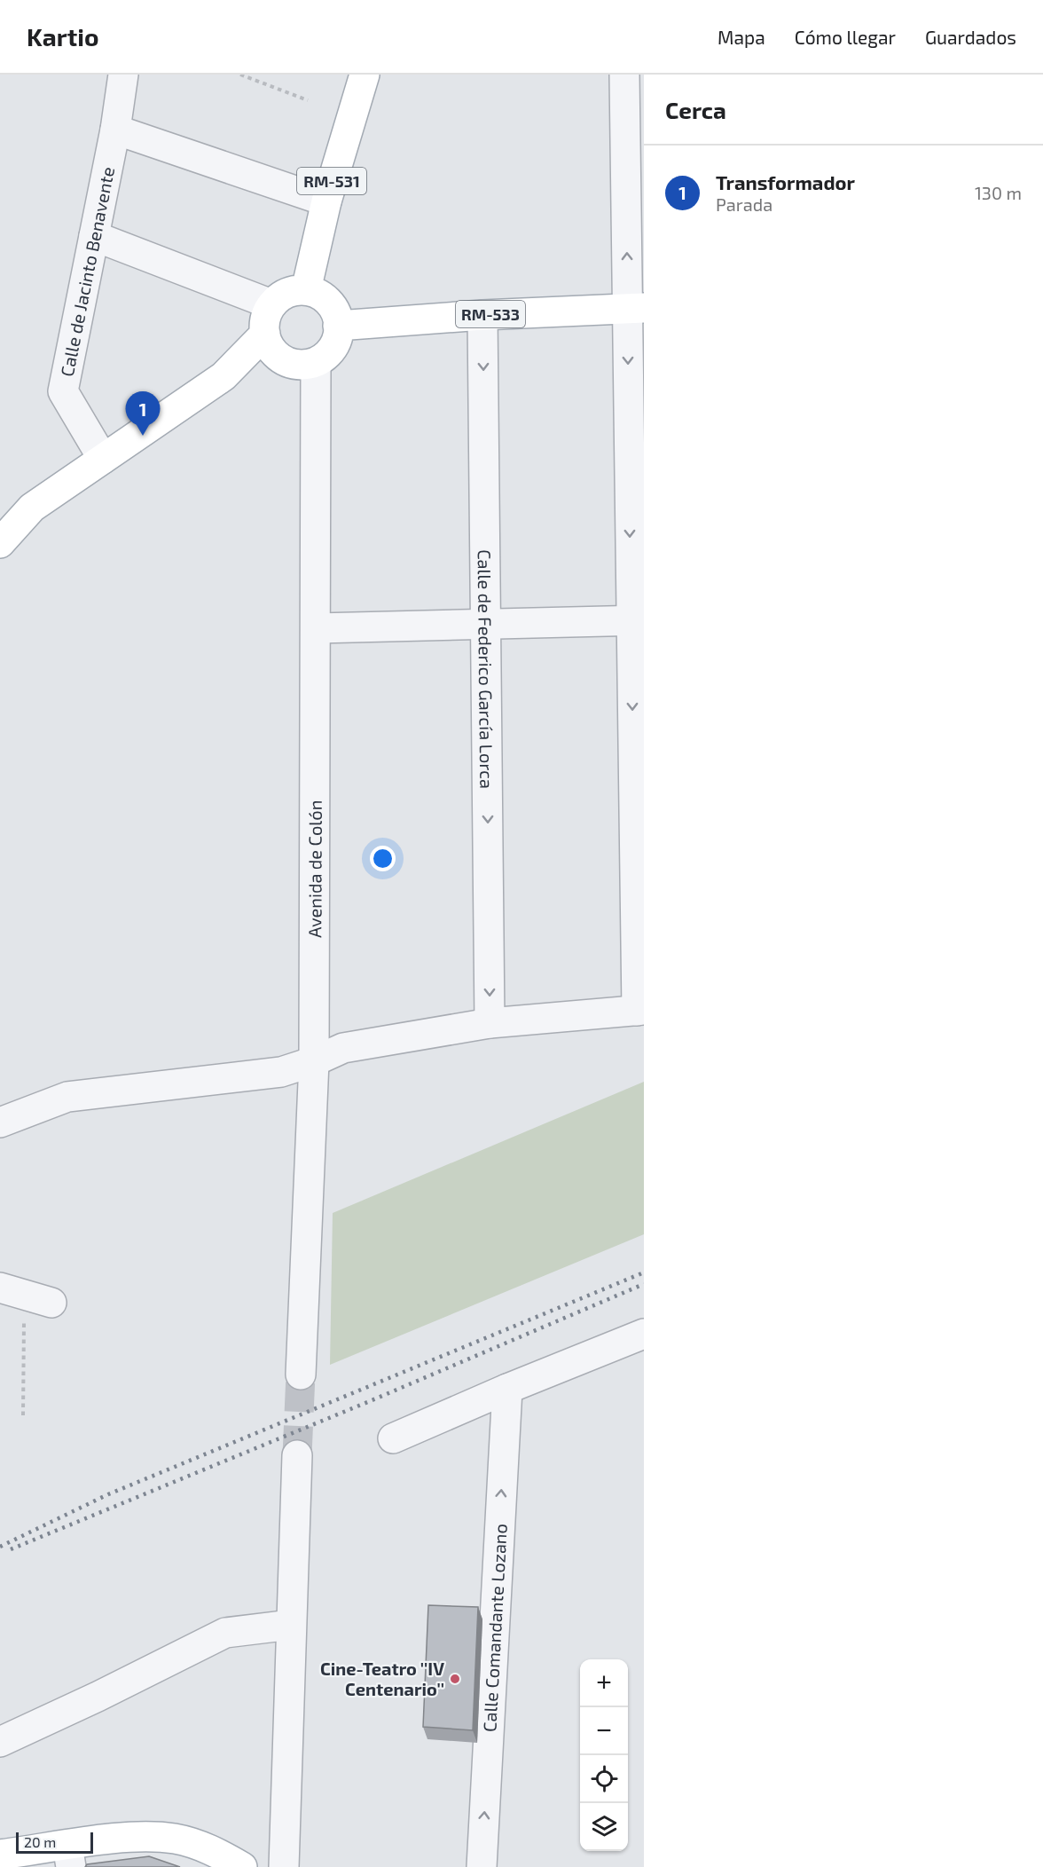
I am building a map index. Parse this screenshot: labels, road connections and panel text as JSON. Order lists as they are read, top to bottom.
{
  "streets": {
    "main road": ["RM-531", "RM-533"],
    "street": [
      "Calle de Jacinto Benavente",
      "Calle de Federico García Lorca",
      "Avenida de Colón",
      "Calle Comandante Lozano"
    ]
  },
  "crossings": [
    ["RM-531", "RM-533"],
    ["RM-531", "Avenida de Colón"],
    ["RM-533", "Calle de Federico García Lorca"],
    ["RM-533", "Avenida de Colón"]
  ],
  "places": ["Cine-Teatro ''IV Centenario''"],
  "scale_bar": "20 m",
  "page": {
    "header": "Kartio",
    "nav": ["Mapa", "Cómo llegar", "Guardados"],
    "heading": "Cerca",
    "list": [
      {
        "mark": "1",
        "name": "Transformador",
        "note": "Parada",
        "value": "130 m"
      }
    ],
    "pins": "1",
    "map_buttons": ["+", "−"],
    "scale": "20 m"
  }
}
